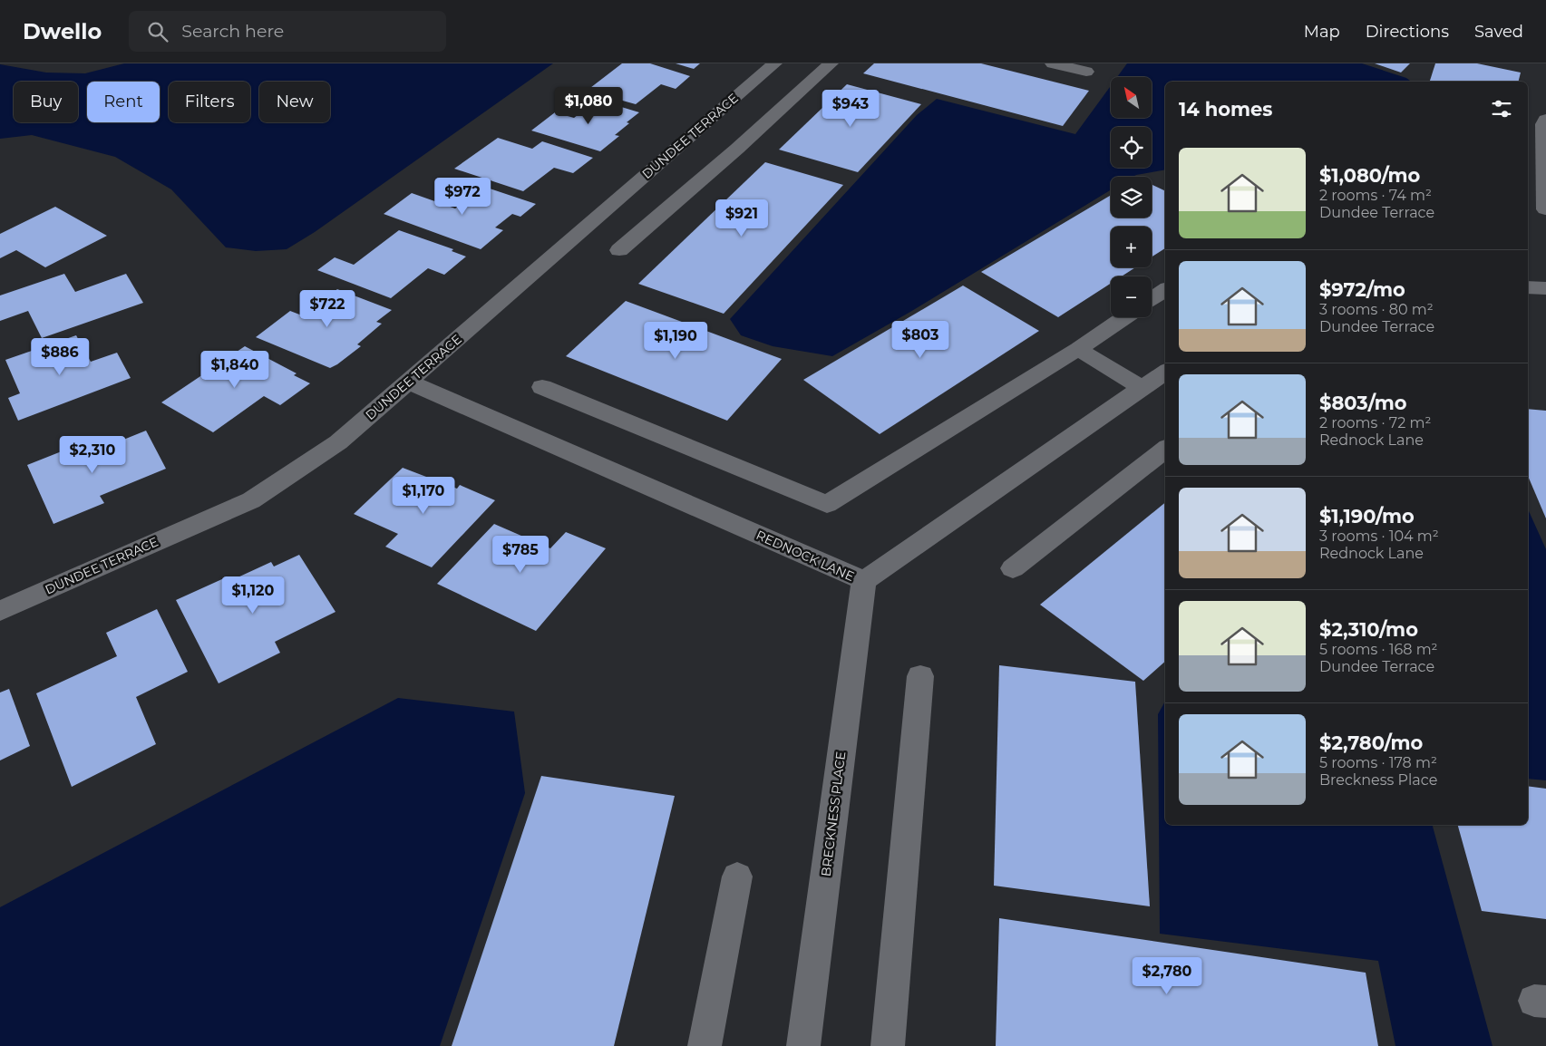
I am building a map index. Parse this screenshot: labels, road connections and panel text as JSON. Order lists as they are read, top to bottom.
{
  "streets": {
    "street": ["DUNDEE TERRACE", "REDNOCK LANE", "BRECKNESS PLACE"]
  },
  "crossings": [
    ["DUNDEE TERRACE", "REDNOCK LANE"],
    ["REDNOCK LANE", "BRECKNESS PLACE"]
  ],
  "north": "top left",
  "page": {
    "header": "Dwello",
    "search": "Search here",
    "nav": ["Map", "Directions", "Saved"],
    "map_buttons": ["+", "−"],
    "chip": [
      "Buy",
      "Rent",
      "Filters",
      "New"
    ],
    "heading": "14 homes",
    "price": [
      "$1,080",
      "$943",
      "$972",
      "$921",
      "$722",
      "$803",
      "$1,190",
      "$886",
      "$1,840",
      "$2,310",
      "$1,170",
      "$785",
      "$1,120",
      "$2,780"
    ],
    "list": [
      {
        "name": "$1,080/mo",
        "note": "2 rooms · 74 m² · Dundee Terrace"
      },
      {
        "name": "$972/mo",
        "note": "3 rooms · 80 m² · Dundee Terrace"
      },
      {
        "name": "$803/mo",
        "note": "2 rooms · 72 m² · Rednock Lane"
      },
      {
        "name": "$1,190/mo",
        "note": "3 rooms · 104 m² · Rednock Lane"
      },
      {
        "name": "$2,310/mo",
        "note": "5 rooms · 168 m² · Dundee Terrace"
      },
      {
        "name": "$2,780/mo",
        "note": "5 rooms · 178 m² · Breckness Place"
      }
    ]
  }
}
